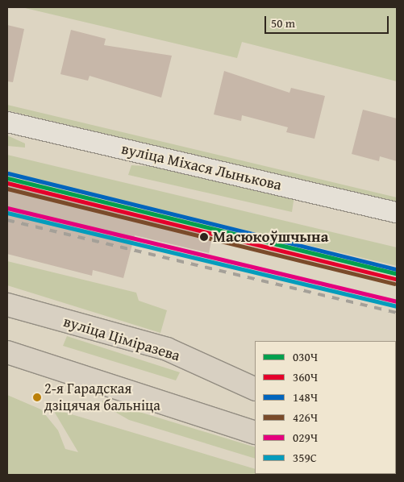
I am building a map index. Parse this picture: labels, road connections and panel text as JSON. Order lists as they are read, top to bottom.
{
  "streets": {
    "main road": ["вуліца Ціміразева"],
    "street": ["вуліца Міхася Лынькова"]
  },
  "places": ["Масюкоўшчына", "2-я Гарадская дзіцячая бальніца"],
  "lines": [
    "transit line 148Ч",
    "transit line 030Ч",
    "transit line 360Ч",
    "transit line 426Ч",
    "transit line 029Ч",
    "transit line 359С"
  ],
  "legend": [
    "030Ч",
    "360Ч",
    "148Ч",
    "426Ч",
    "029Ч",
    "359С"
  ],
  "scale_bar": "50 m"
}
